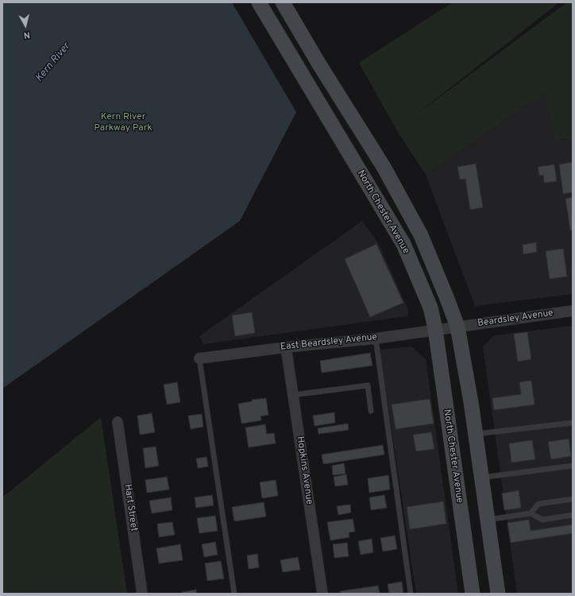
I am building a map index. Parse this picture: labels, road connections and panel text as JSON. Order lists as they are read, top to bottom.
{
  "streets": {
    "main road": ["North Chester Avenue"],
    "street": [
      "Beardsley Avenue",
      "East Beardsley Avenue",
      "Hopkins Avenue",
      "Hart Street"
    ]
  },
  "crossings": [
    ["North Chester Avenue", "East Beardsley Avenue"],
    ["Beardsley Avenue", "East Beardsley Avenue"],
    ["East Beardsley Avenue", "Hopkins Avenue"]
  ],
  "water": ["Kern River"],
  "parks": ["Kern River Parkway Park"],
  "north": "bottom"
}
